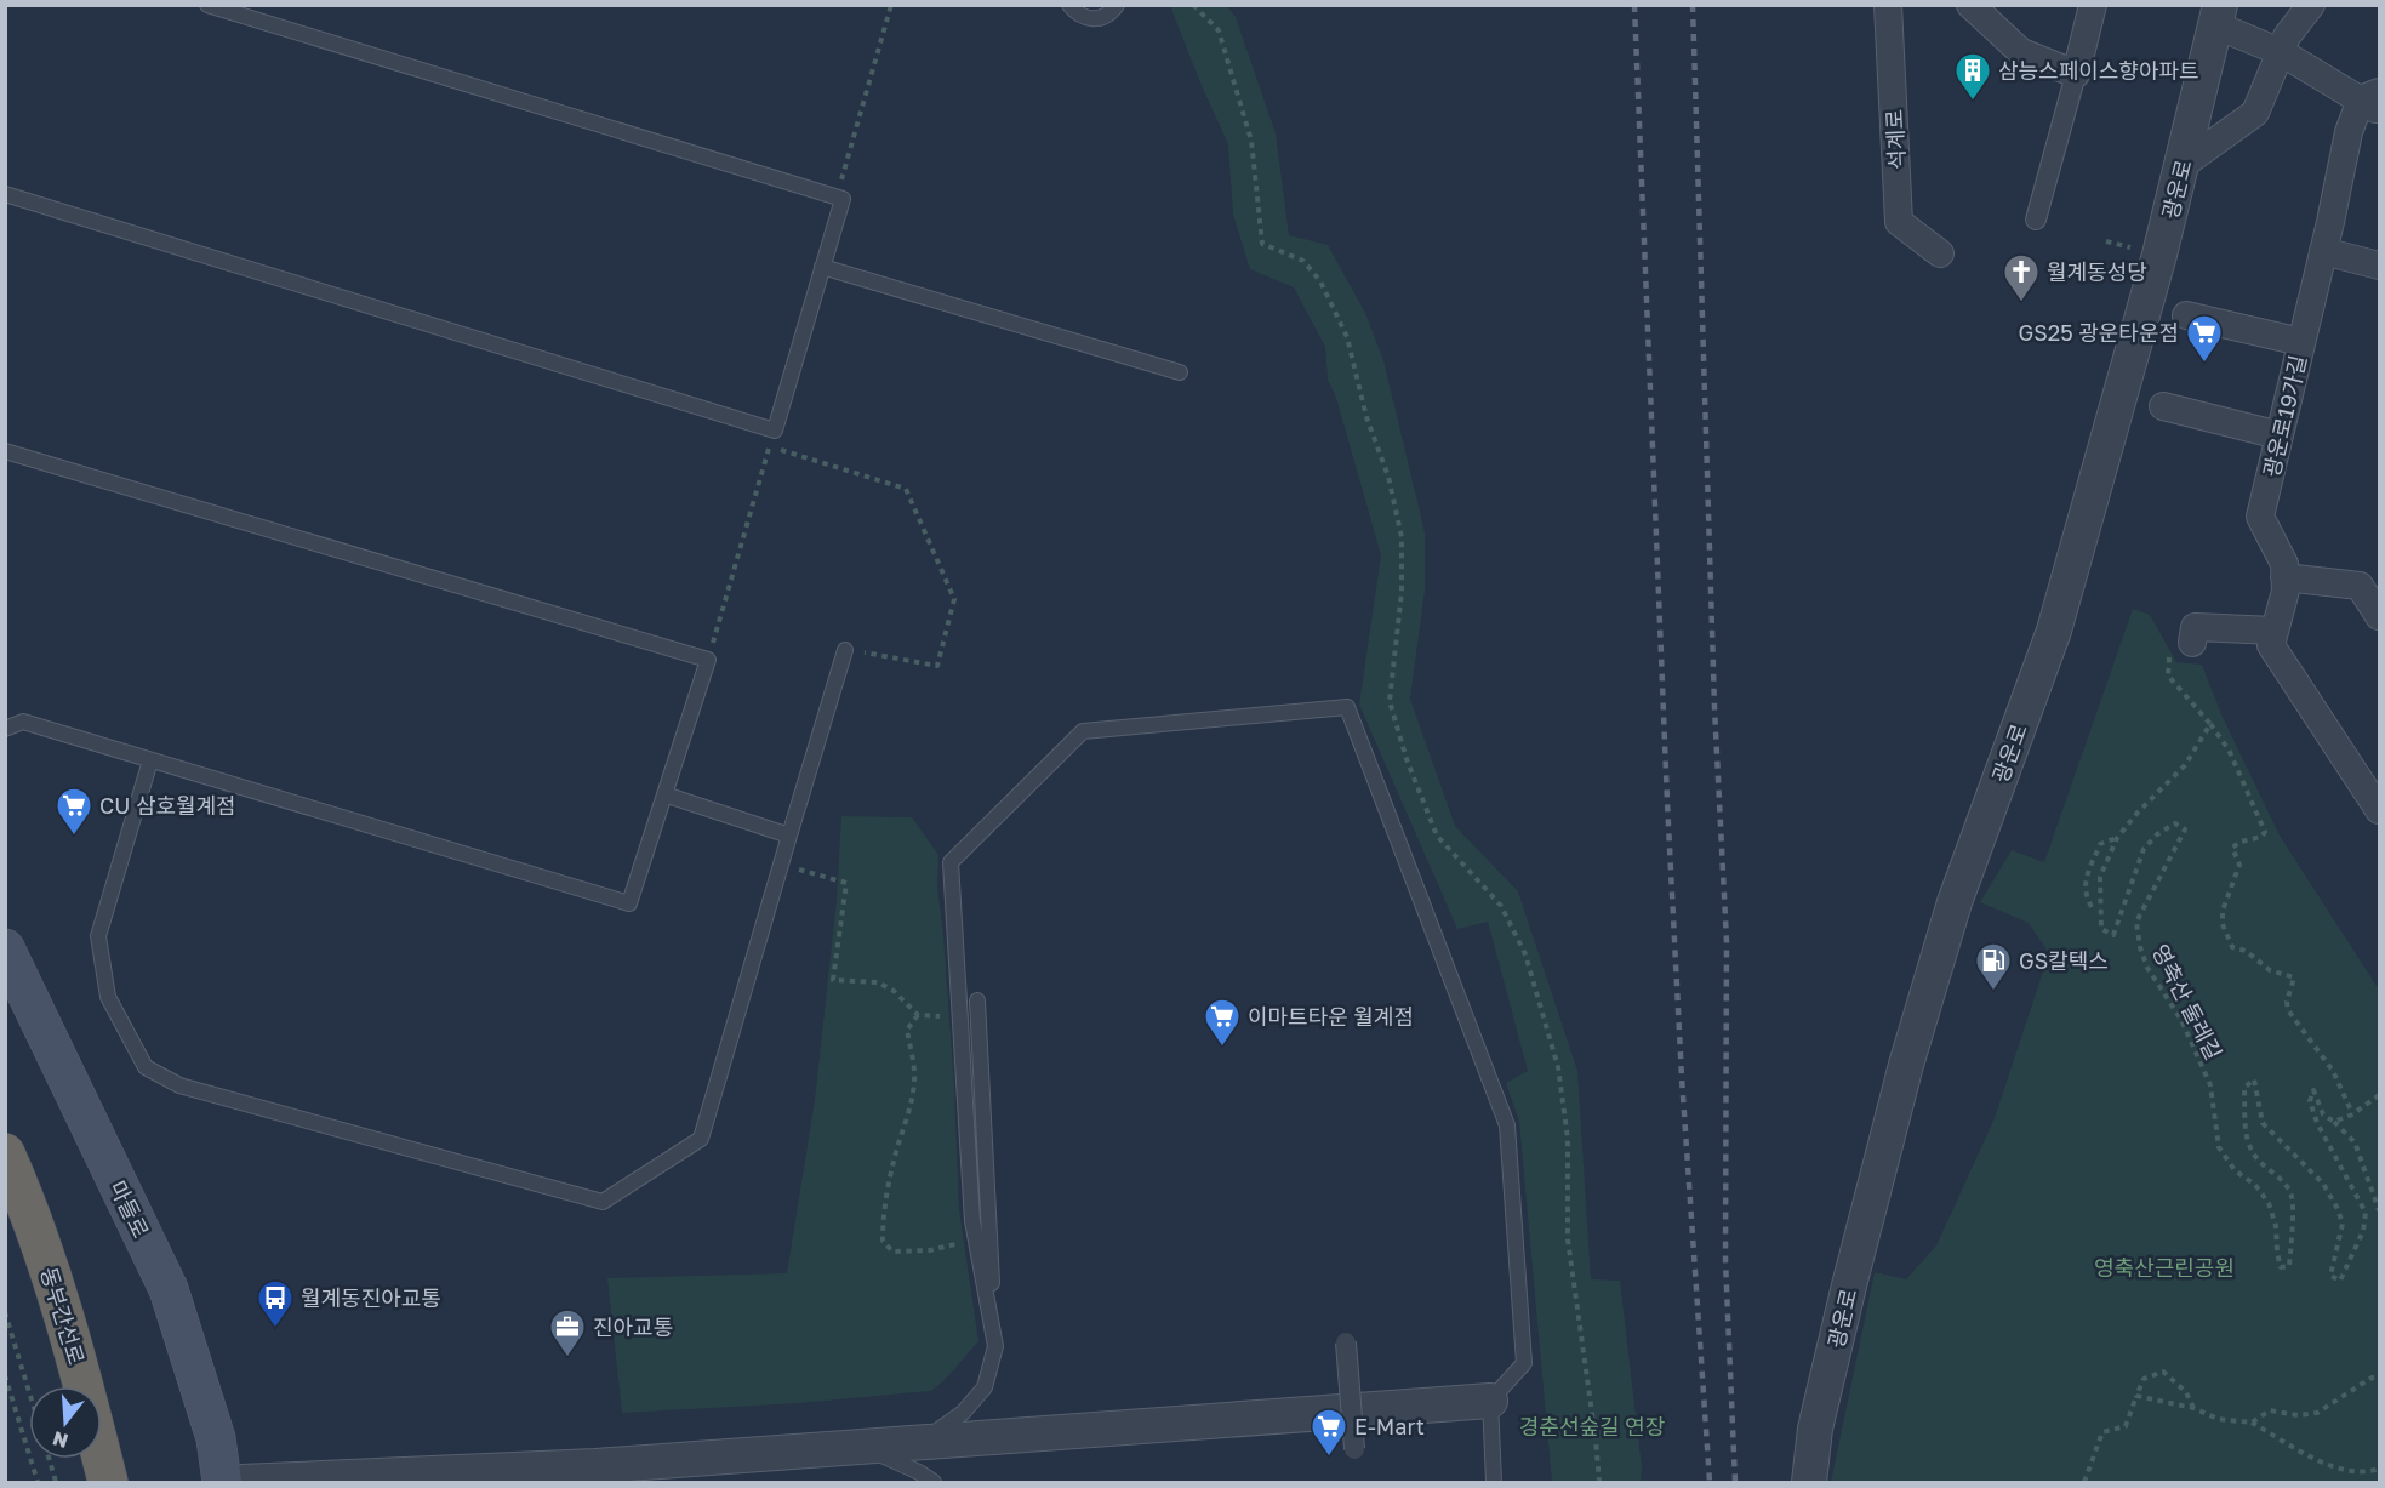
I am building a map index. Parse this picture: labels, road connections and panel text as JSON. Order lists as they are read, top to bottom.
{
  "streets": {
    "highway": ["동부간선로"],
    "main road": ["마들로"],
    "street": ["석계로", "광운로", "광운로19가길"],
    "path": ["영축산 둘레길"]
  },
  "crossings": [
    ["광운로", "광운로19가길"]
  ],
  "parks": ["영축산근린공원", "경춘선숲길 연장"],
  "places": {
    "building": ["삼능스페이스향아파트"],
    "church": ["월계동성당"],
    "supermarket": [
      "GS25 광운타운점",
      "CU 삼호월계점",
      "이마트타운 월계점",
      "E-Mart"
    ],
    "fuel station": ["GS칼텍스"],
    "bus stop": ["월계동진아교통"],
    "office": ["진아교통"]
  },
  "north": "bottom"
}
